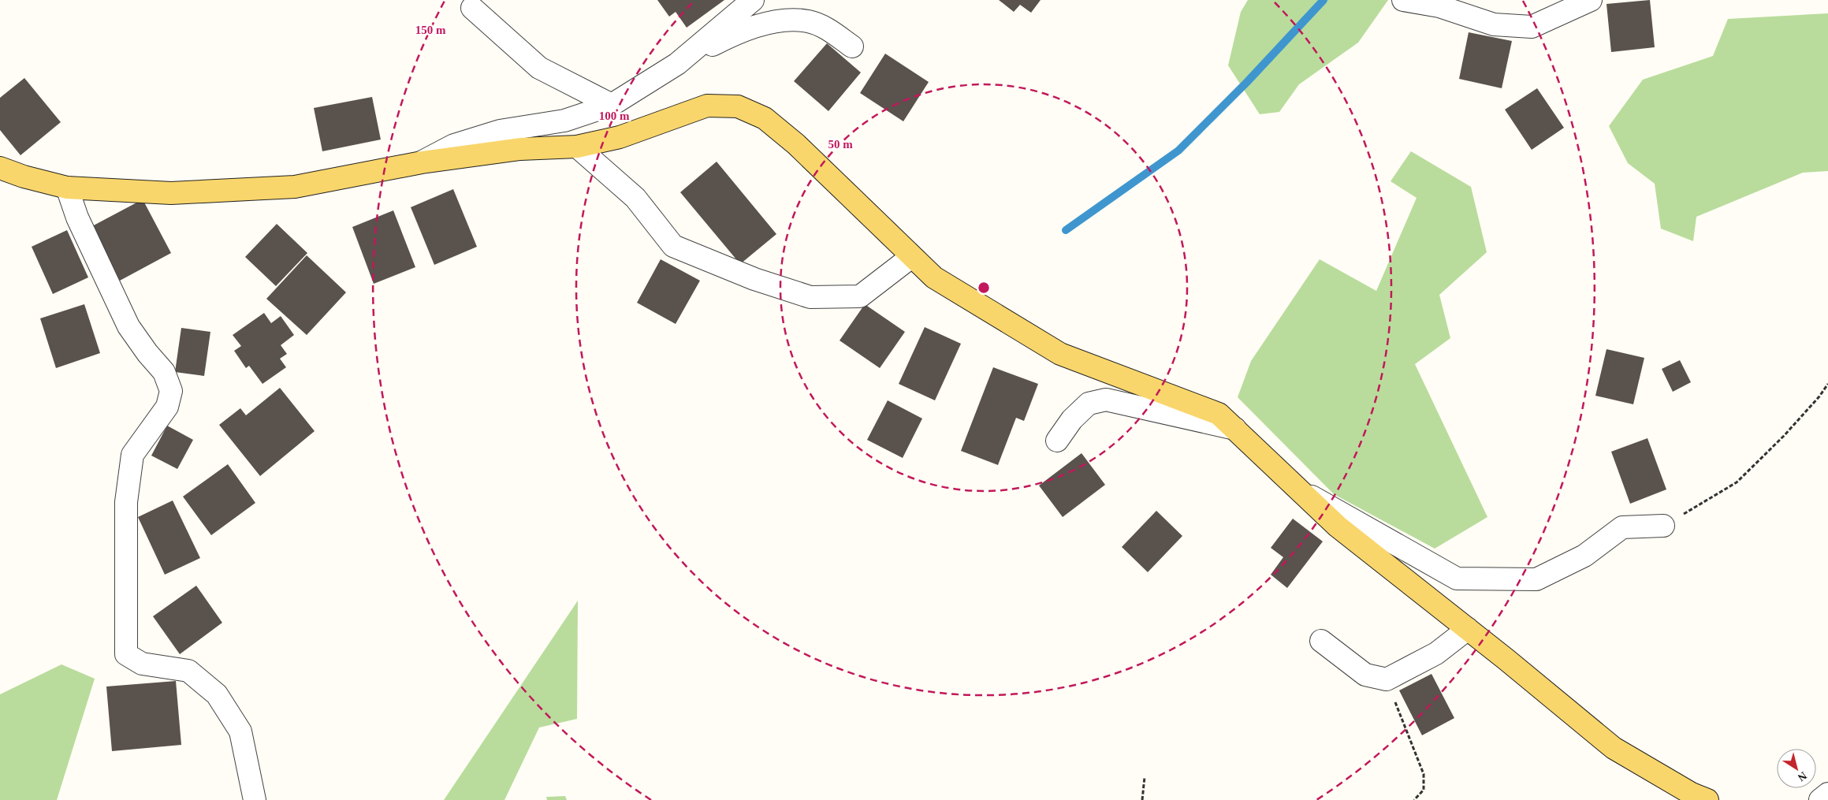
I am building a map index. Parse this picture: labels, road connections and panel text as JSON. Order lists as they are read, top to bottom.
{
  "north": "bottom right",
  "rings": ["150 m", "100 m", "50 m"]
}
